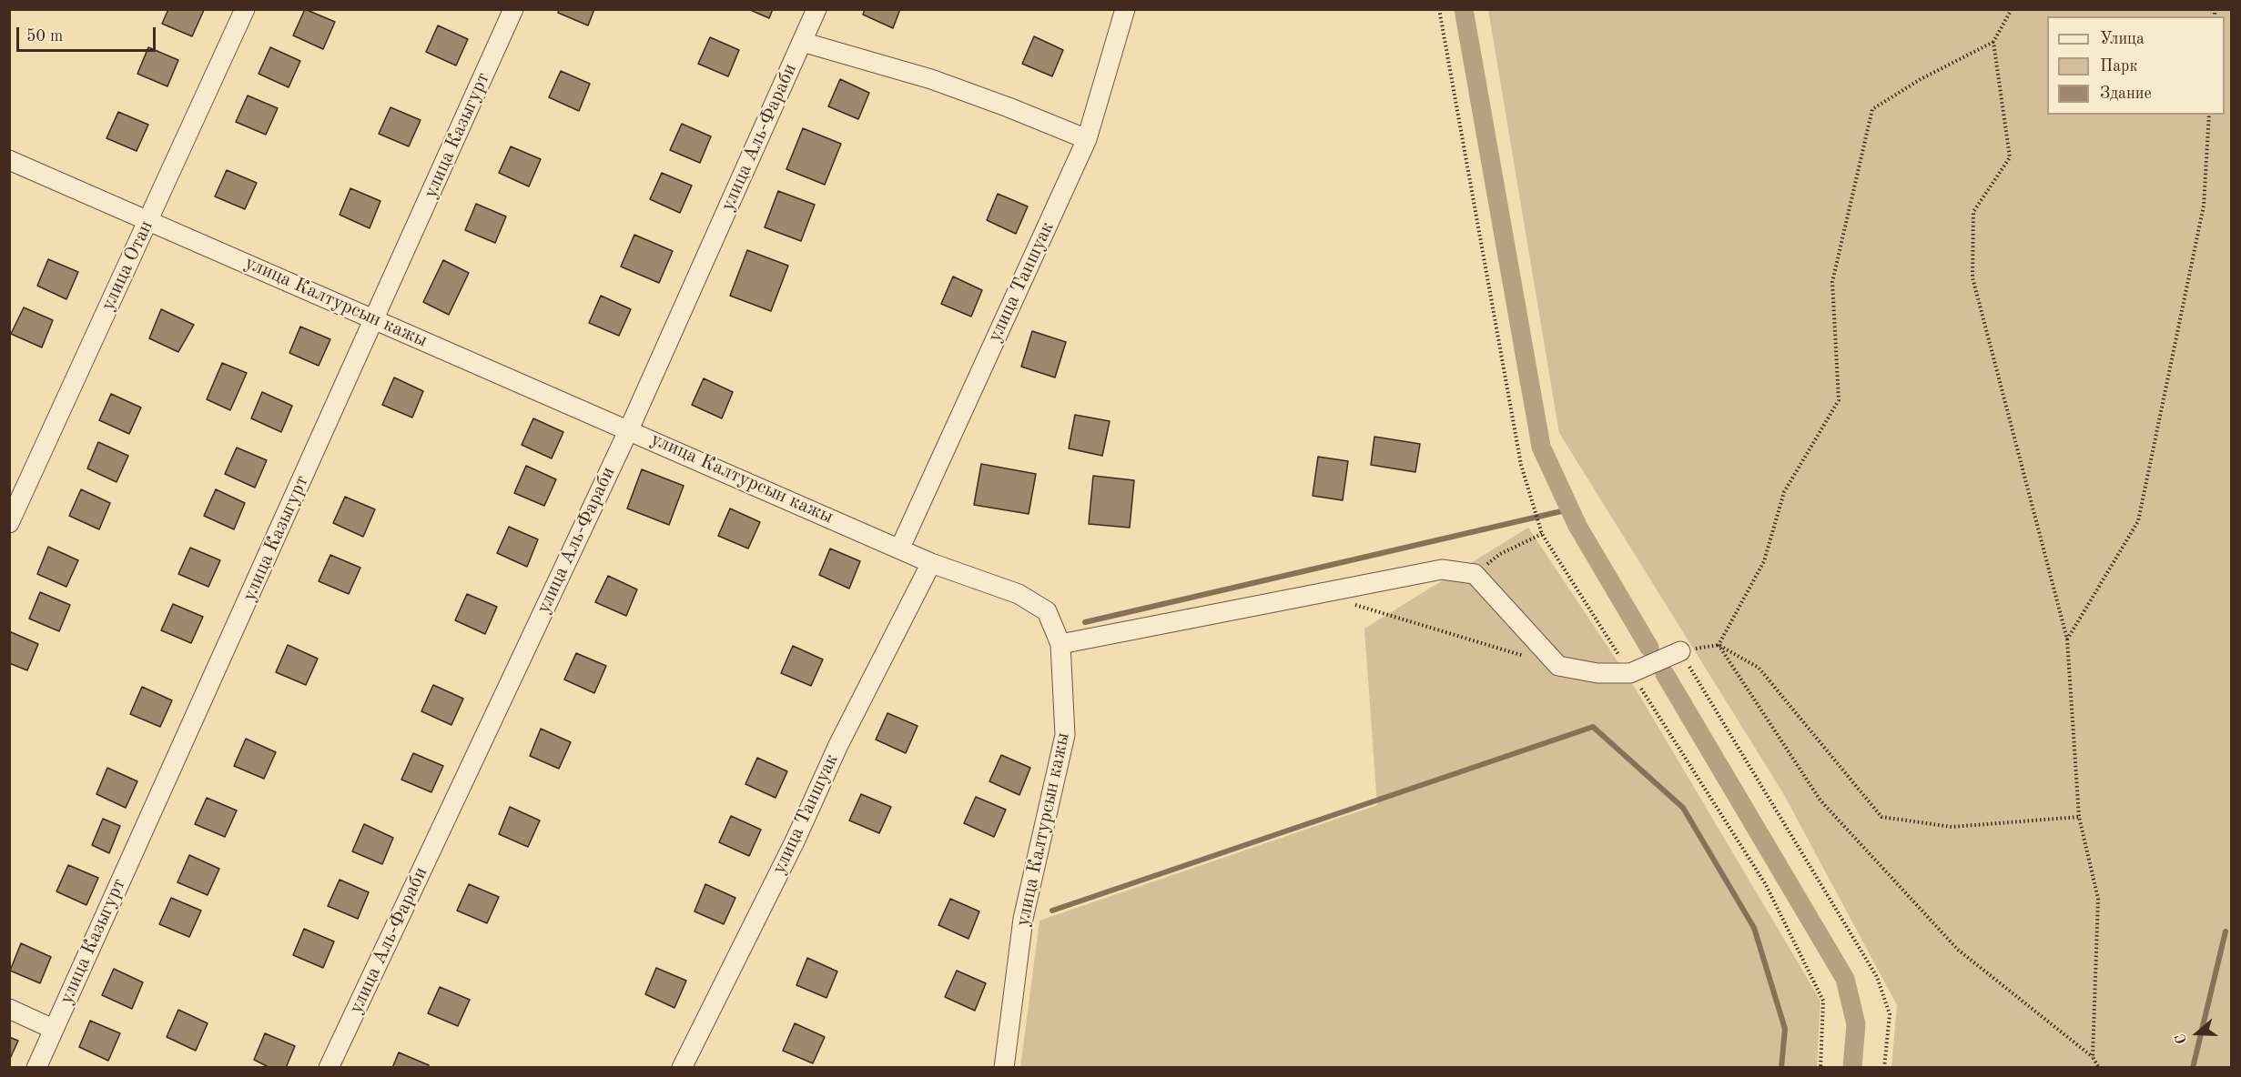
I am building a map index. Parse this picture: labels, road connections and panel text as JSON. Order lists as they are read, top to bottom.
{
  "streets": {
    "street": [
      "улица Казыгурт",
      "улица Аль-Фараби",
      "улица Отан",
      "улица Таншуак",
      "улица Калтурсын кажы"
    ]
  },
  "crossings": [
    ["улица Казыгурт", "улица Калтурсын кажы"],
    ["улица Аль-Фараби", "улица Калтурсын кажы"],
    ["улица Отан", "улица Калтурсын кажы"],
    ["улица Таншуак", "улица Калтурсын кажы"]
  ],
  "legend": ["Улица", "Парк", "Здание"],
  "scale_bar": "50 m",
  "north": "left"
}
